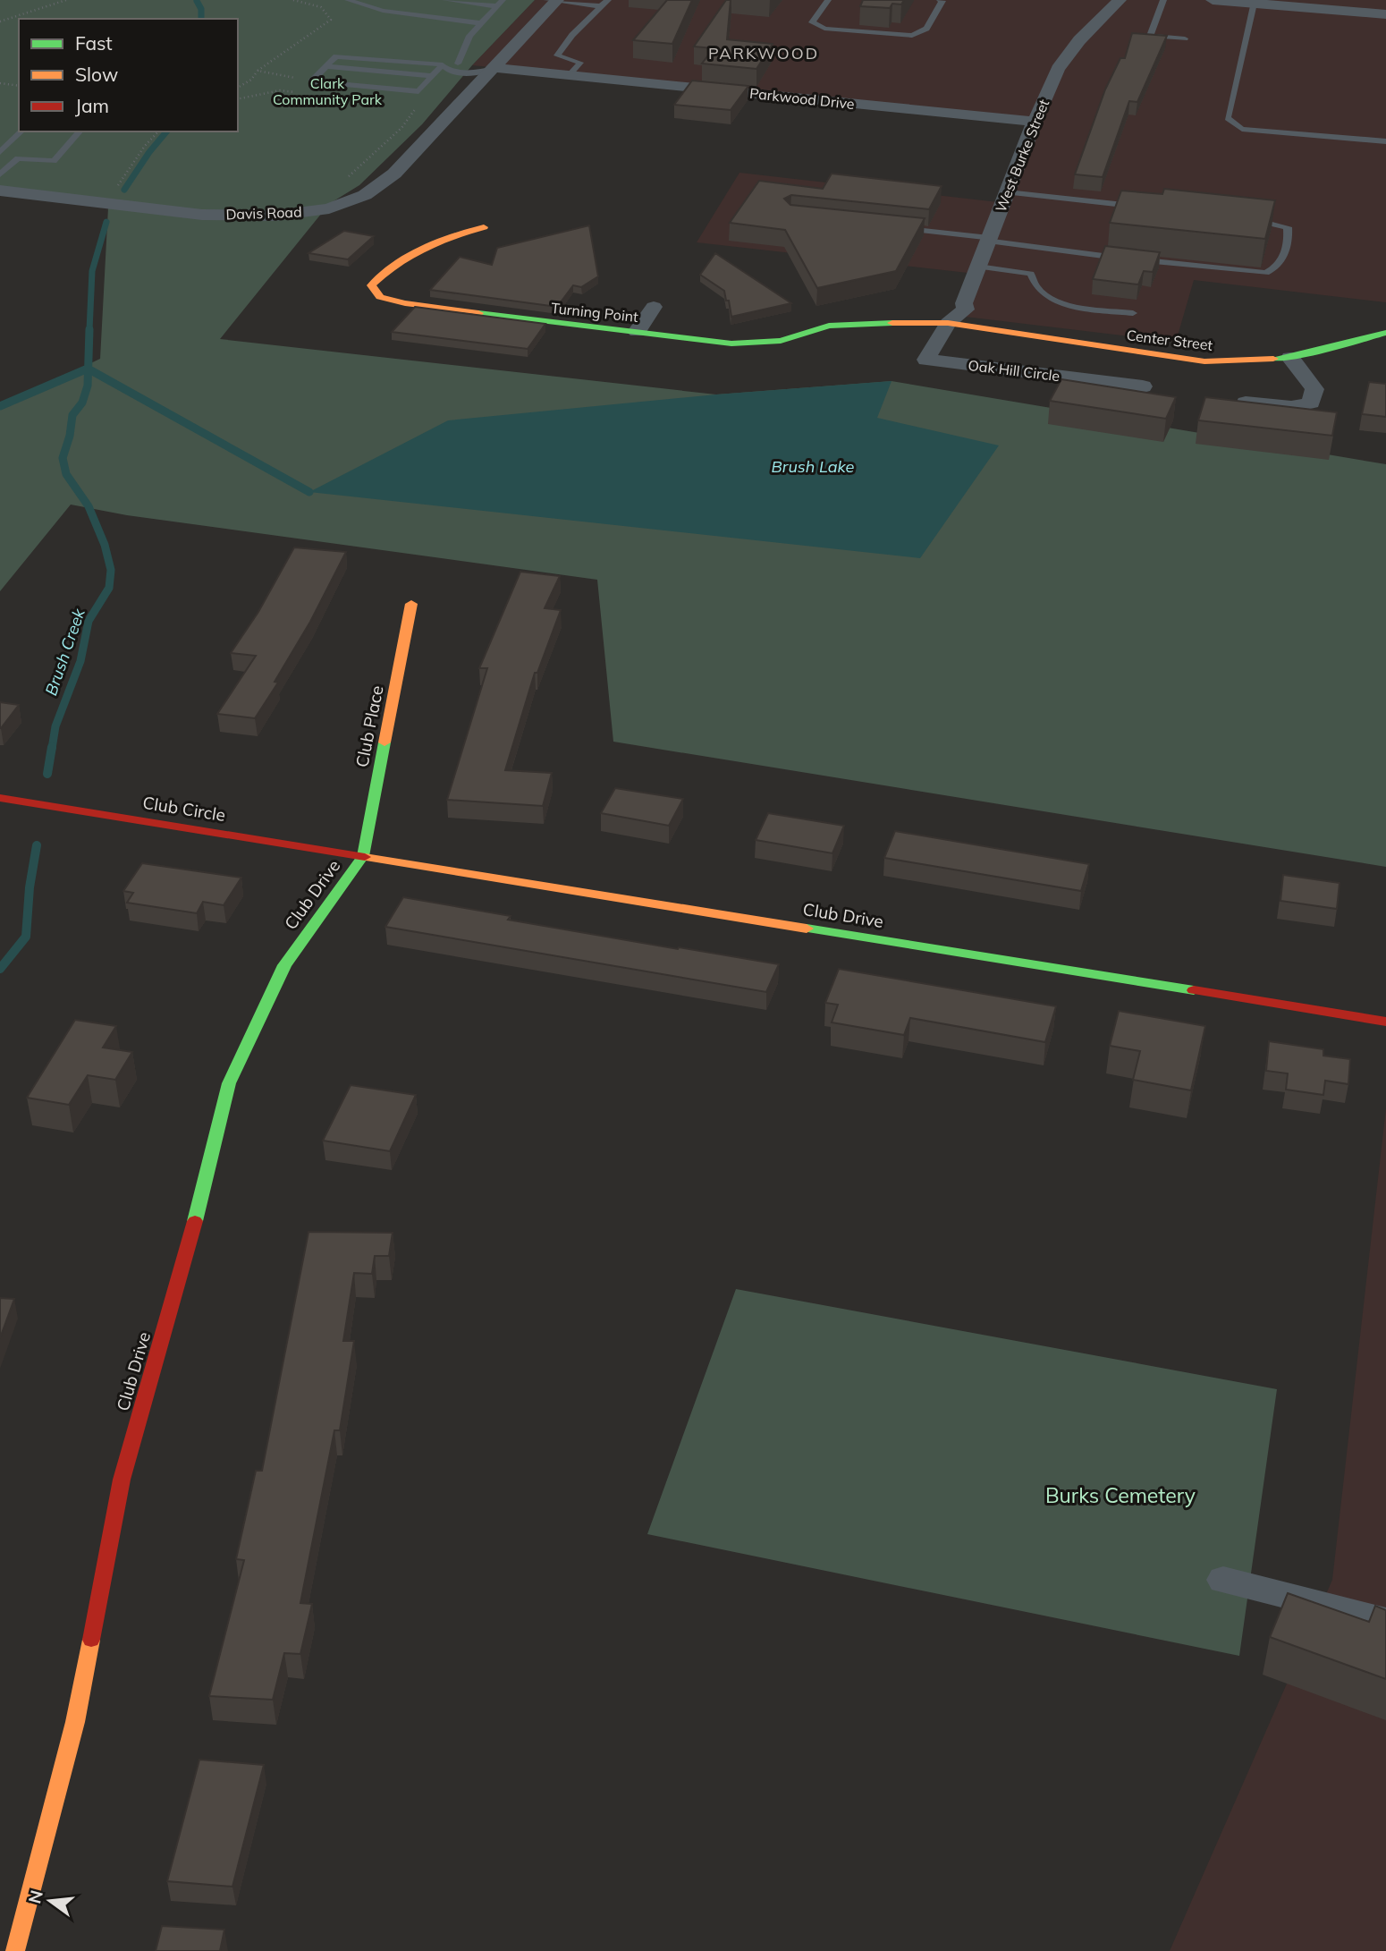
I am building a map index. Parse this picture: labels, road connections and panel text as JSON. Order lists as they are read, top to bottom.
{
  "streets": {
    "street": [
      "Parkwood Drive",
      "West Burke Street",
      "Davis Road",
      "Turning Point",
      "Center Street",
      "Oak Hill Circle",
      "Club Place",
      "Club Circle",
      "Club Drive"
    ]
  },
  "crossings": [
    ["Parkwood Drive", "West Burke Street"],
    ["Parkwood Drive", "Davis Road"],
    ["West Burke Street", "Turning Point"],
    ["West Burke Street", "Center Street"],
    ["West Burke Street", "Oak Hill Circle"],
    ["Turning Point", "Center Street"],
    ["Turning Point", "Oak Hill Circle"],
    ["Center Street", "Oak Hill Circle"],
    ["Club Place", "Club Circle"],
    ["Club Place", "Club Drive"],
    ["Club Circle", "Club Drive"]
  ],
  "districts": ["PARKWOOD"],
  "water": ["Brush Lake", "Brush Creek"],
  "parks": ["Clark Community Park", "Burks Cemetery"],
  "legend": ["Fast", "Slow", "Jam"],
  "north": "left"
}
